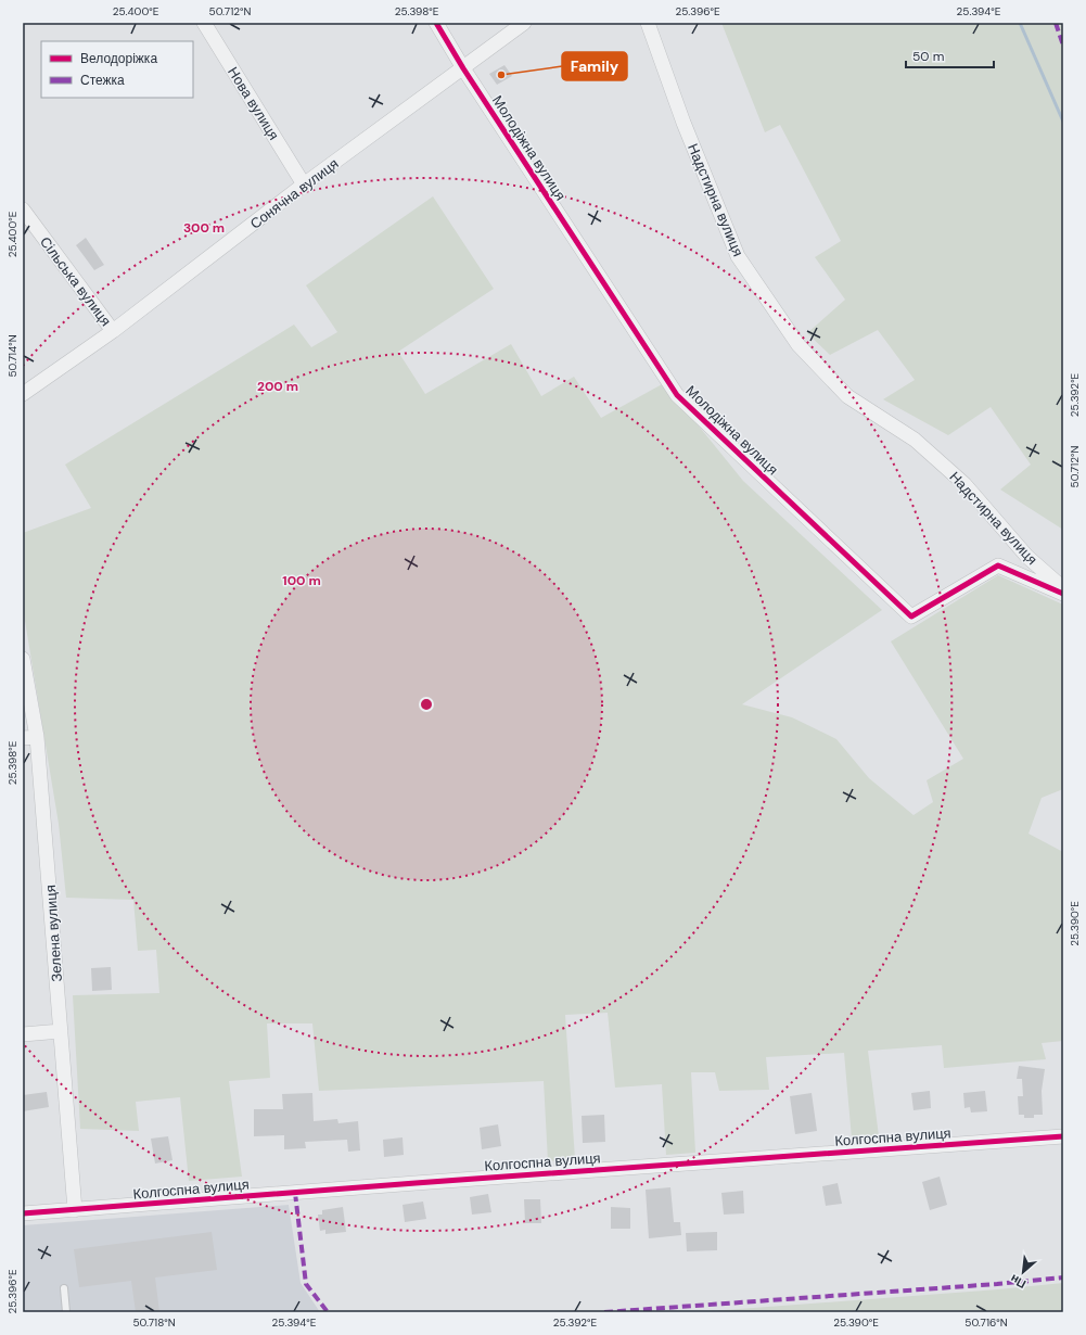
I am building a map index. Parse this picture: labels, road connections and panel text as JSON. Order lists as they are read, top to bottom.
{
  "streets": {
    "street": [
      "Нова вулиця",
      "Молодіжна вулиця",
      "Сонячна вулиця",
      "Надстирна вулиця",
      "Сільська вулиця",
      "Зелена вулиця",
      "Колгоспна вулиця"
    ]
  },
  "crossings": [
    ["Нова вулиця", "Сонячна вулиця"],
    ["Молодіжна вулиця", "Сонячна вулиця"],
    ["Сонячна вулиця", "Сільська вулиця"],
    ["Зелена вулиця", "Колгоспна вулиця"]
  ],
  "places": ["Family"],
  "legend": ["Велодоріжка", "Стежка"],
  "scale_bar": "50 m",
  "north": "bottom left",
  "coordinates": [
    "25.400°E",
    "50.712°N",
    "25.398°E",
    "25.396°E",
    "25.394°E",
    "50.714°N",
    "25.392°E",
    "25.390°E",
    "50.718°N",
    "50.716°N"
  ],
  "rings": ["300 m", "200 m", "100 m"]
}
